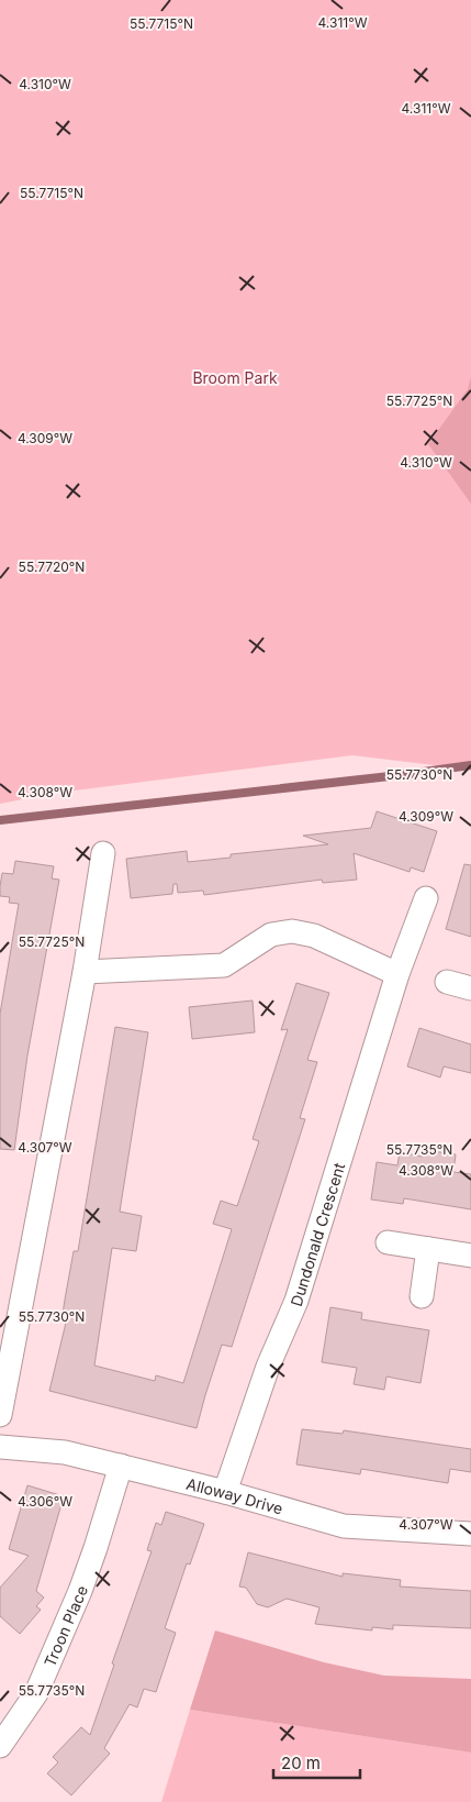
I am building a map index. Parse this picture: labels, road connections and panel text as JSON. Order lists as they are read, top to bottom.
{
  "streets": {
    "street": ["Dundonald Crescent", "Alloway Drive", "Troon Place"]
  },
  "crossings": [
    ["Dundonald Crescent", "Alloway Drive"],
    ["Alloway Drive", "Troon Place"]
  ],
  "parks": ["Broom Park"],
  "scale_bar": "20 m",
  "coordinates": [
    "4.311°W",
    "55.7715°N",
    "4.310°W",
    "55.7725°N",
    "4.309°W",
    "55.7720°N",
    "55.7730°N",
    "4.308°W",
    "4.307°W",
    "55.7735°N",
    "4.306°W"
  ]
}
